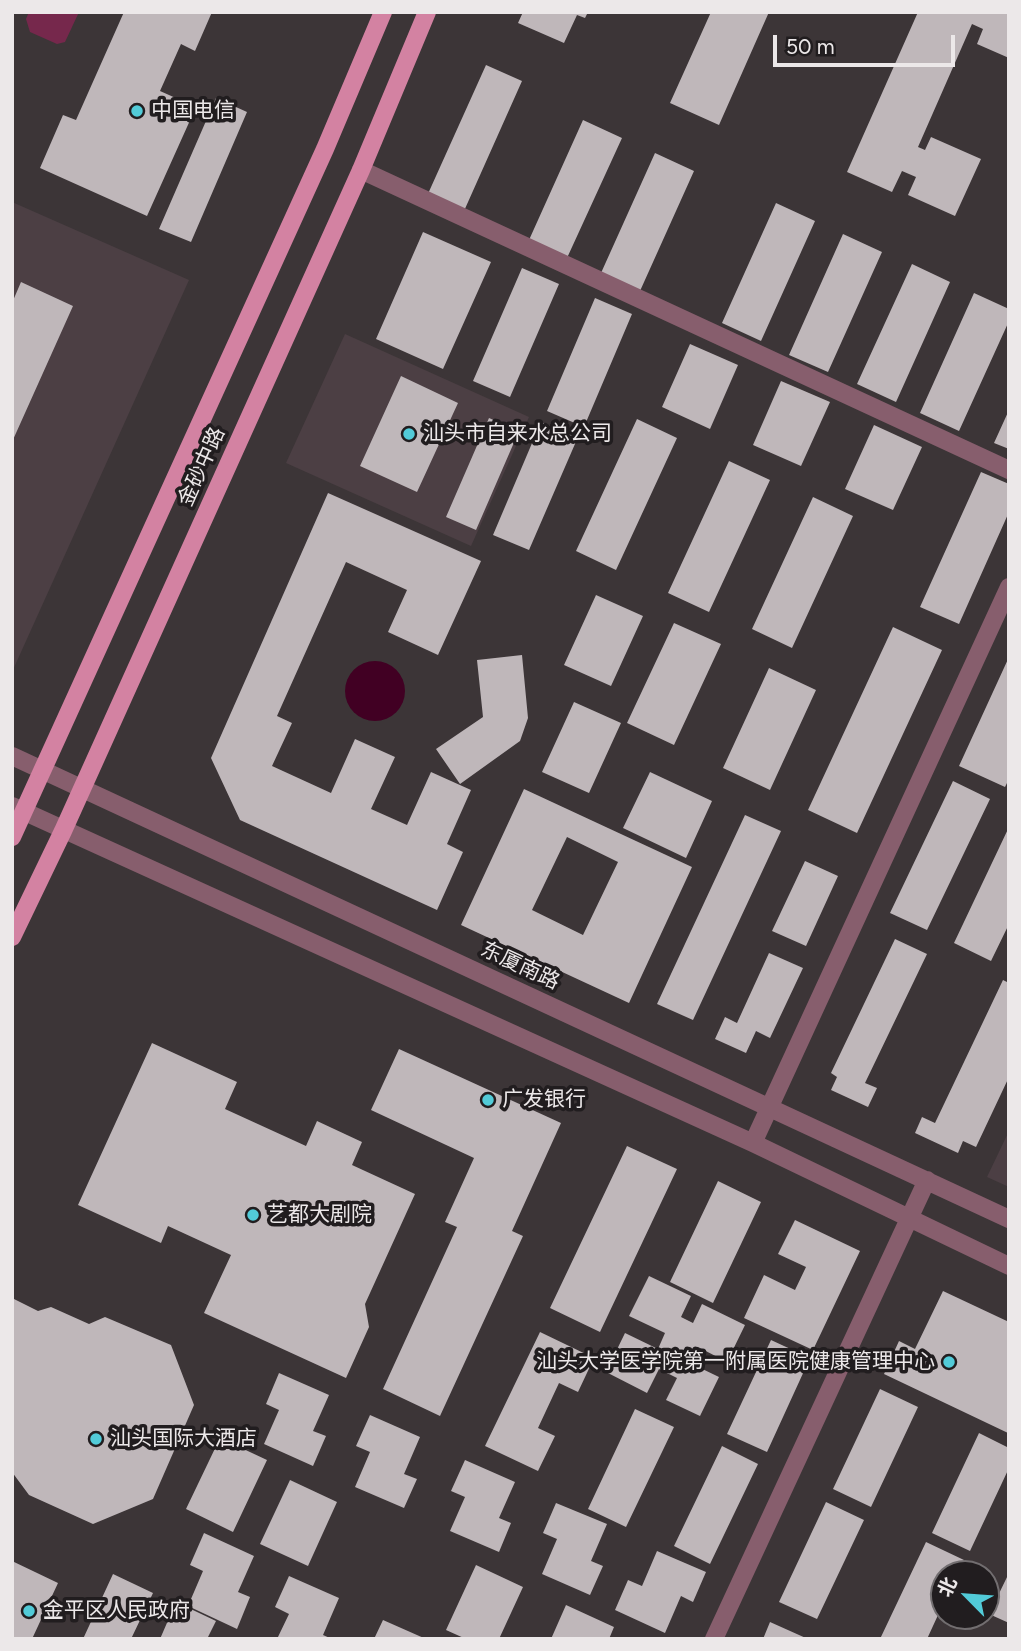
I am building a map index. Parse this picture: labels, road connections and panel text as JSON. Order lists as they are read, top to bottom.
{
  "streets": {
    "main road": ["金砂中路"],
    "street": ["东厦南路"]
  },
  "crossings": [
    ["金砂中路", "东厦南路"]
  ],
  "places": [
    "中国电信",
    "汕头市自来水总公司",
    "广发银行",
    "艺都大剧院",
    "汕头大学医学院第一附属医院健康管理中心",
    "汕头国际大酒店",
    "金平区人民政府"
  ],
  "scale_bar": "50 m",
  "north": "top left"
}
